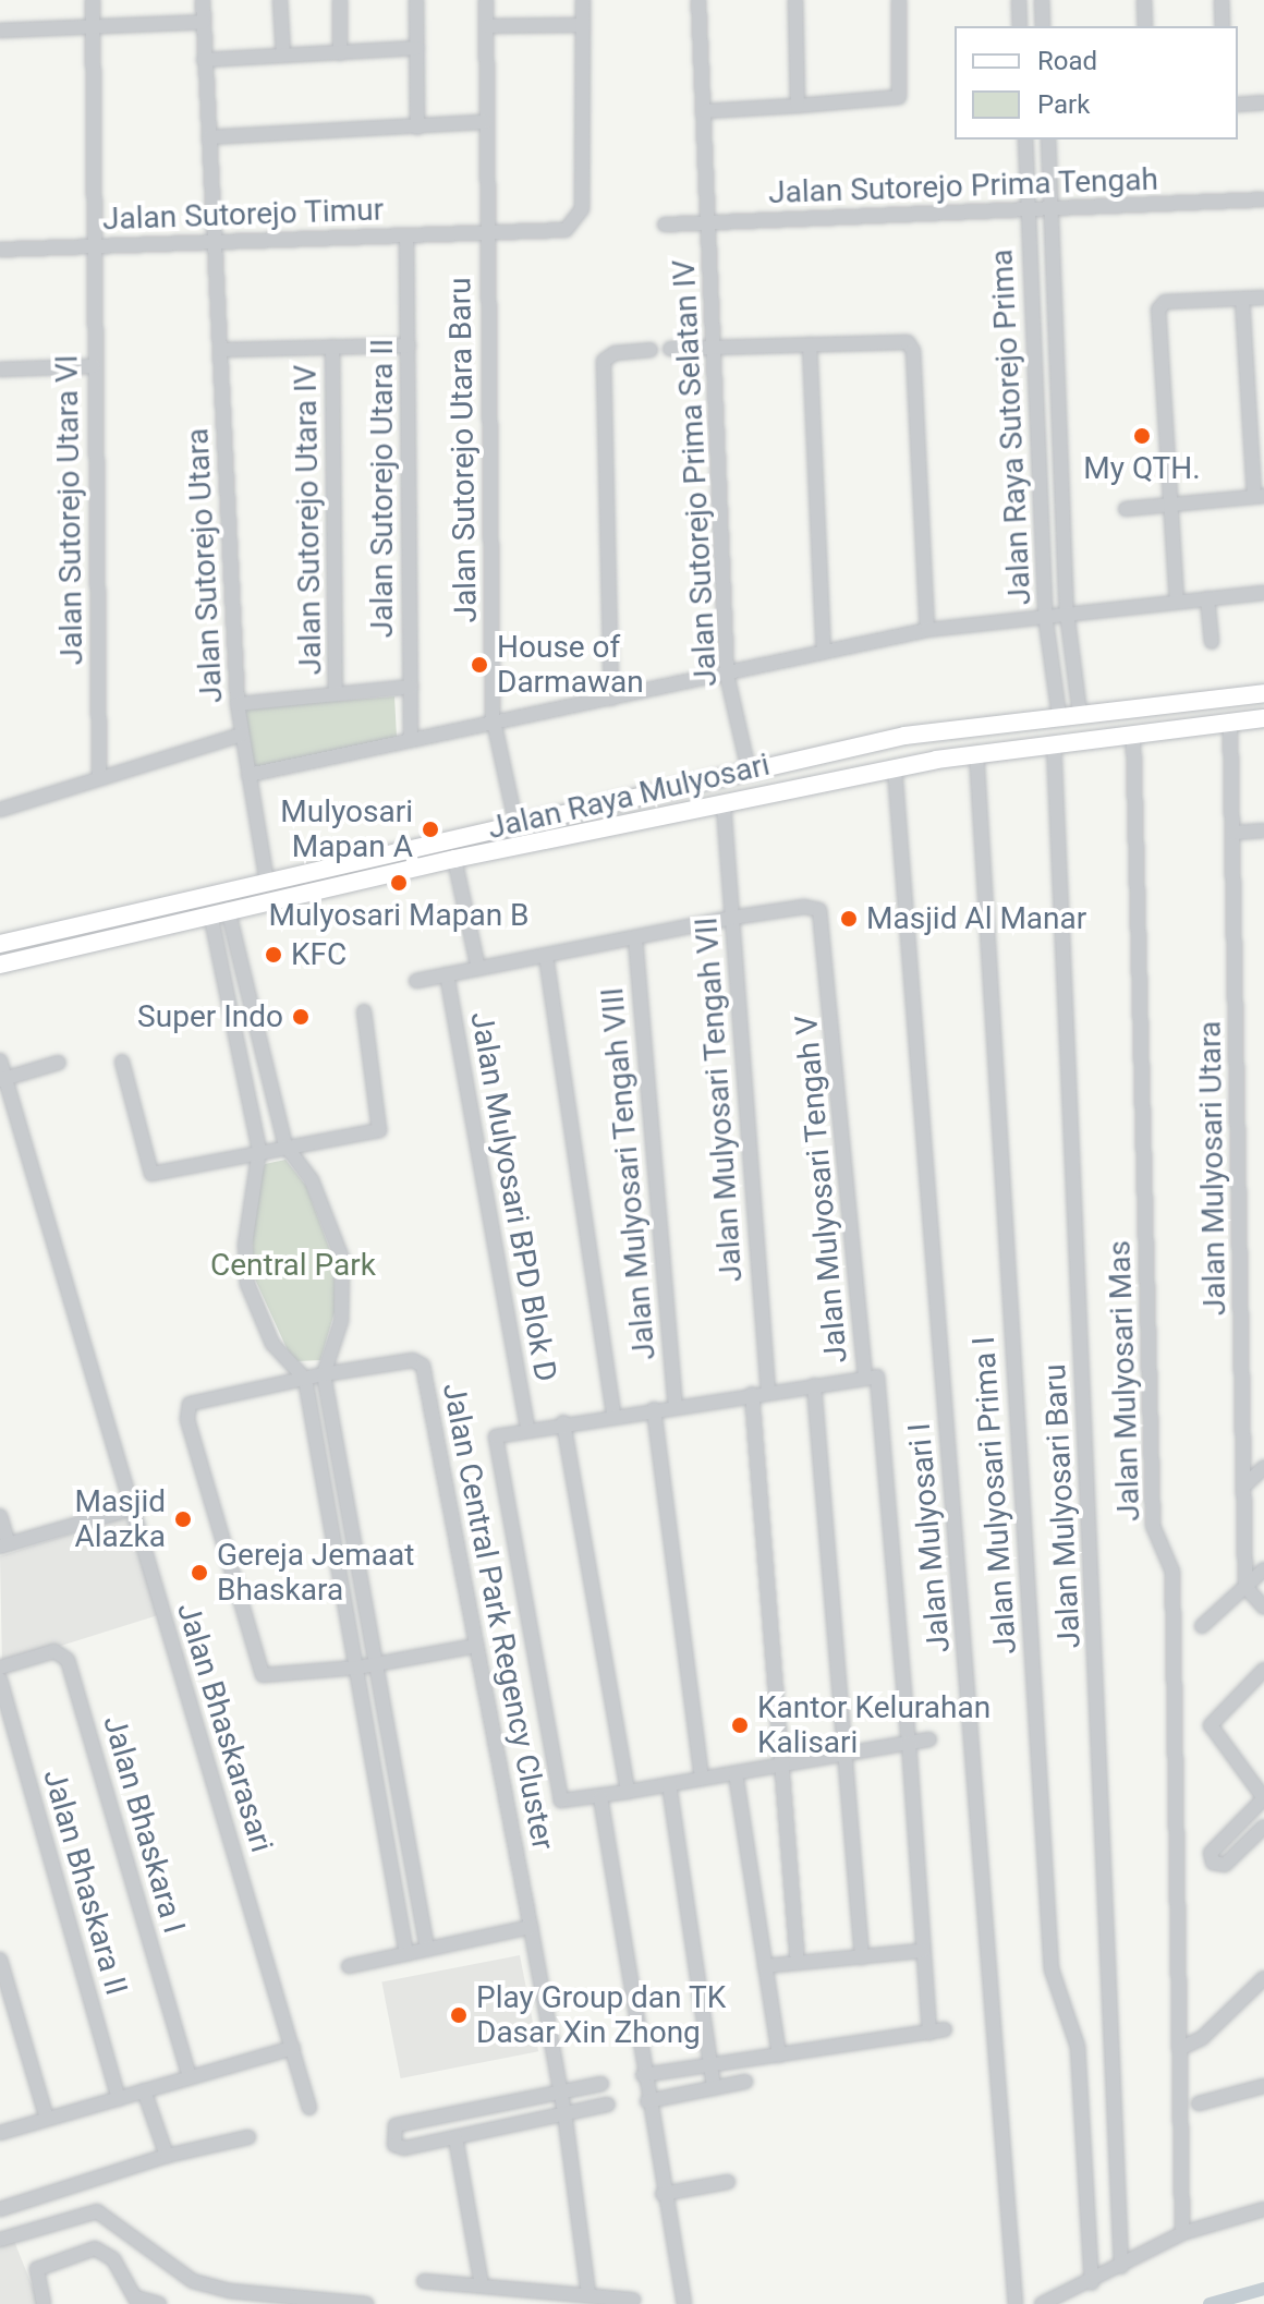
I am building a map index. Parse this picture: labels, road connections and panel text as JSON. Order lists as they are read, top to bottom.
{
  "streets": {
    "main road": ["Jalan Raya Mulyosari"],
    "street": [
      "Jalan Sutorejo Prima Tengah",
      "Jalan Sutorejo Timur",
      "Jalan Raya Sutorejo Prima",
      "Jalan Sutorejo Utara Baru",
      "Jalan Sutorejo Prima Selatan IV",
      "Jalan Sutorejo Utara II",
      "Jalan Sutorejo Utara VI",
      "Jalan Sutorejo Utara IV",
      "Jalan Sutorejo Utara",
      "Jalan Mulyosari Tengah VII",
      "Jalan Mulyosari Utara",
      "Jalan Mulyosari Tengah VIII",
      "Jalan Mulyosari Tengah V",
      "Jalan Mulyosari BPD Blok D",
      "Jalan Mulyosari Mas",
      "Jalan Mulyosari Prima I",
      "Jalan Mulyosari Baru",
      "Jalan Mulyosari I",
      "Jalan Central Park Regency Cluster",
      "Jalan Bhaskarasari",
      "Jalan Bhaskara I",
      "Jalan Bhaskara II"
    ]
  },
  "crossings": [
    ["Jalan Sutorejo Prima Tengah", "Jalan Raya Sutorejo Prima"],
    ["Jalan Sutorejo Prima Tengah", "Jalan Sutorejo Prima Selatan IV"],
    ["Jalan Sutorejo Timur", "Jalan Sutorejo Utara Baru"],
    ["Jalan Sutorejo Timur", "Jalan Sutorejo Utara VI"],
    ["Jalan Sutorejo Timur", "Jalan Sutorejo Utara"],
    ["Jalan Raya Sutorejo Prima", "Jalan Raya Mulyosari"],
    ["Jalan Sutorejo Utara Baru", "Jalan Raya Mulyosari"],
    ["Jalan Sutorejo Prima Selatan IV", "Jalan Raya Mulyosari"],
    ["Jalan Sutorejo Utara", "Jalan Raya Mulyosari"],
    ["Jalan Raya Mulyosari", "Jalan Mulyosari Tengah VII"],
    ["Jalan Raya Mulyosari", "Jalan Mulyosari Utara"],
    ["Jalan Raya Mulyosari", "Jalan Mulyosari Mas"],
    ["Jalan Raya Mulyosari", "Jalan Mulyosari Prima I"],
    ["Jalan Raya Mulyosari", "Jalan Mulyosari Baru"],
    ["Jalan Raya Mulyosari", "Jalan Mulyosari I"],
    ["Jalan Mulyosari Tengah VII", "Jalan Mulyosari Tengah V"]
  ],
  "parks": ["Central Park"],
  "places": [
    "My QTH.",
    "House of Darmawan",
    "Mulyosari Mapan A",
    "Mulyosari Mapan B",
    "Masjid Al Manar",
    "KFC",
    "Super Indo",
    "Masjid Alazka",
    "Gereja Jemaat Bhaskara",
    "Kantor Kelurahan Kalisari",
    "Play Group dan TK Dasar Xin Zhong"
  ],
  "legend": ["Road", "Park"]
}
